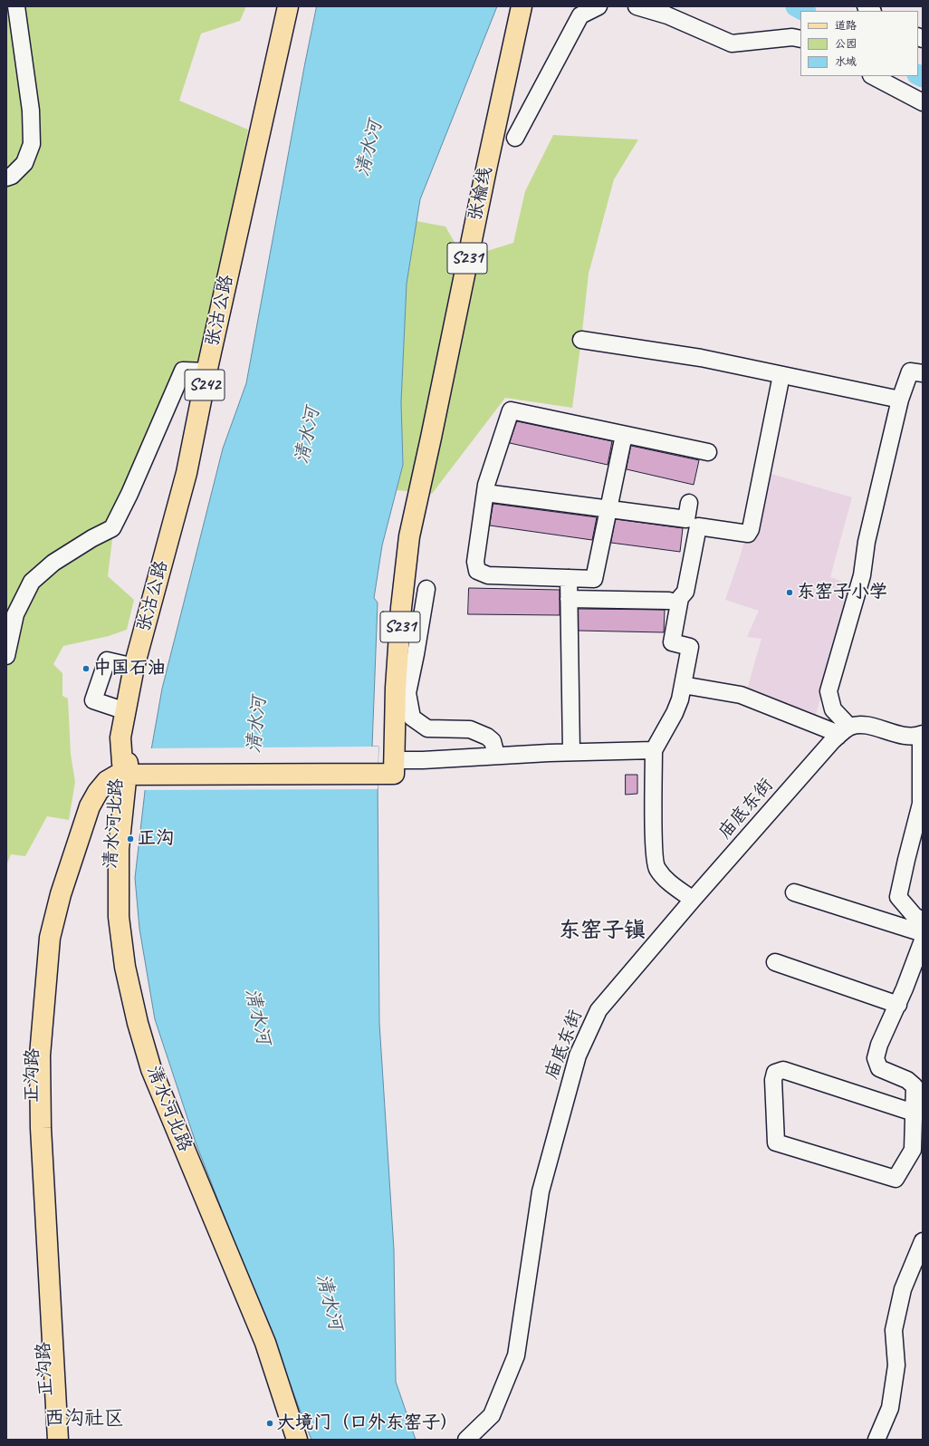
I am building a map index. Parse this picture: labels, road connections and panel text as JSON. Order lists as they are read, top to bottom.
{
  "streets": {
    "main road": [
      "张榆线",
      "S231",
      "张沽公路",
      "S242",
      "清水河北路",
      "正沟路"
    ],
    "street": ["庙底东街"]
  },
  "crossings": [
    ["张榆线", "正沟路"],
    ["张沽公路", "清水河北路"],
    ["张沽公路", "正沟路"],
    ["清水河北路", "正沟路"]
  ],
  "districts": ["东窑子镇", "西沟社区"],
  "water": ["清水河"],
  "places": [
    "东窑子小学",
    "中国石油",
    "正沟",
    "大境门（口外东窑子）"
  ],
  "legend": ["道路", "公园", "水域"]
}
